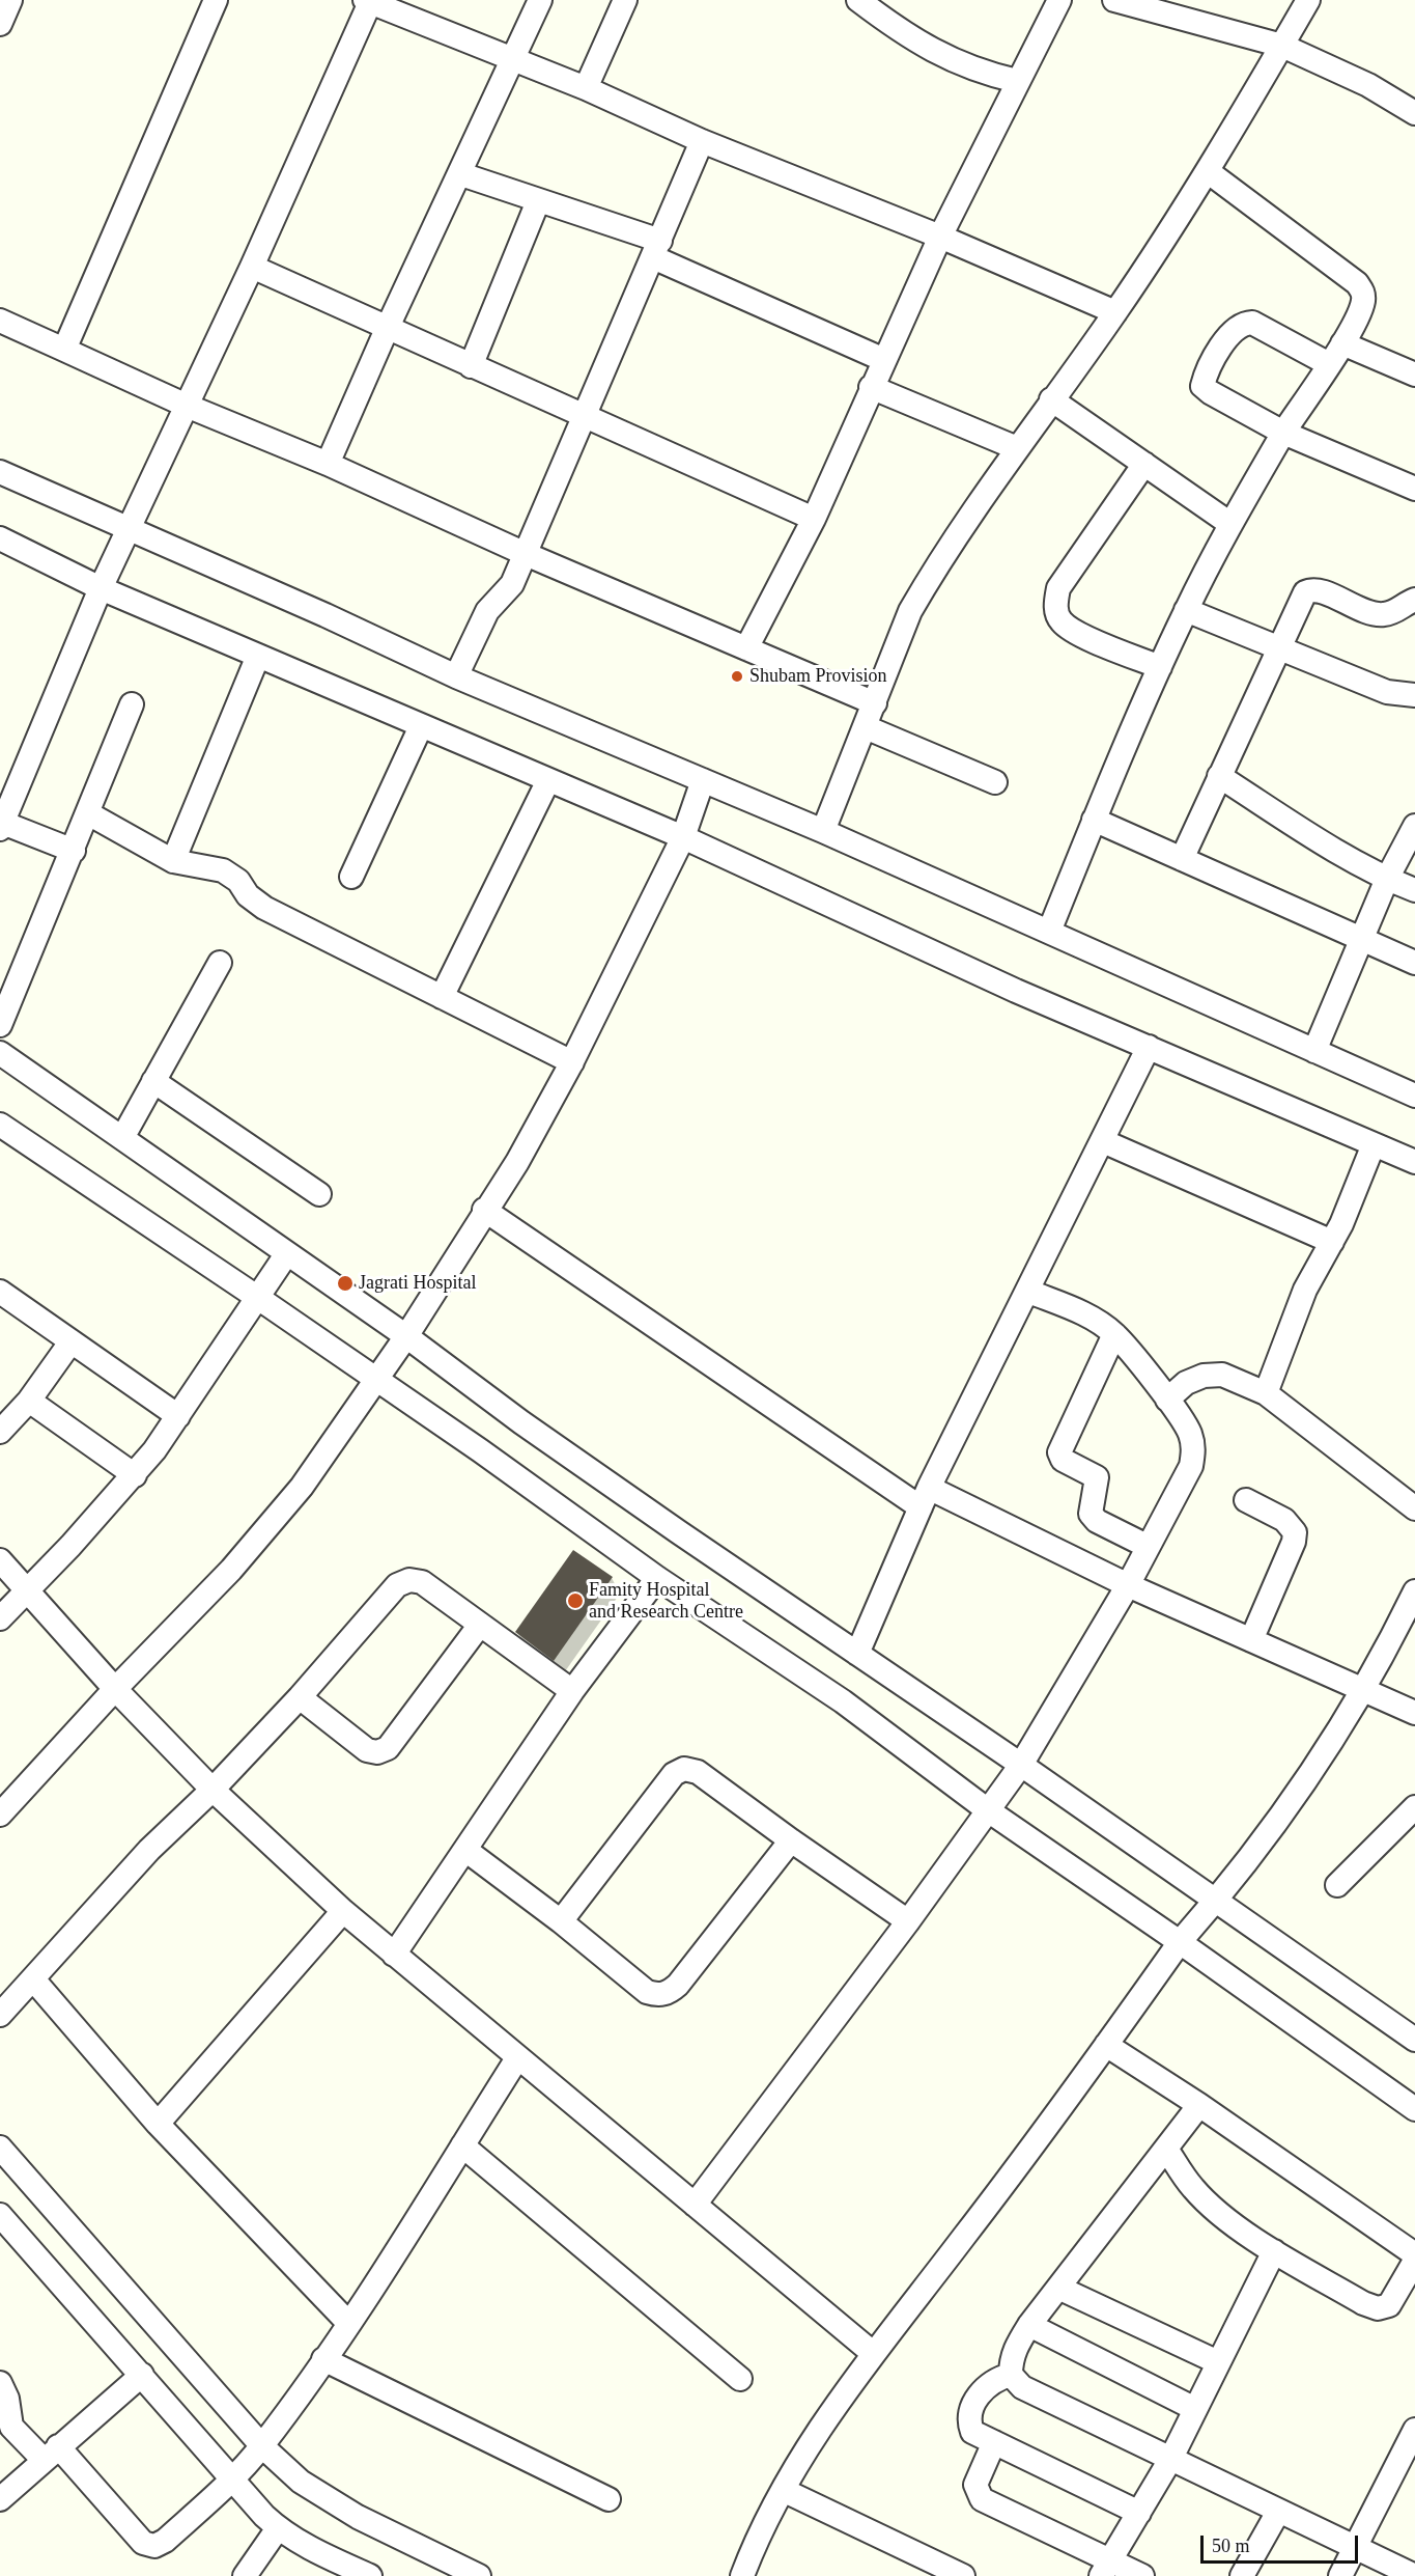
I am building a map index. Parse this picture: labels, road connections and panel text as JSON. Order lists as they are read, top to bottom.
{
  "places": ["Shubam Provision", "Jagrati Hospital", "Famity Hospital and Research Centre"],
  "scale_bar": "50 m"
}
